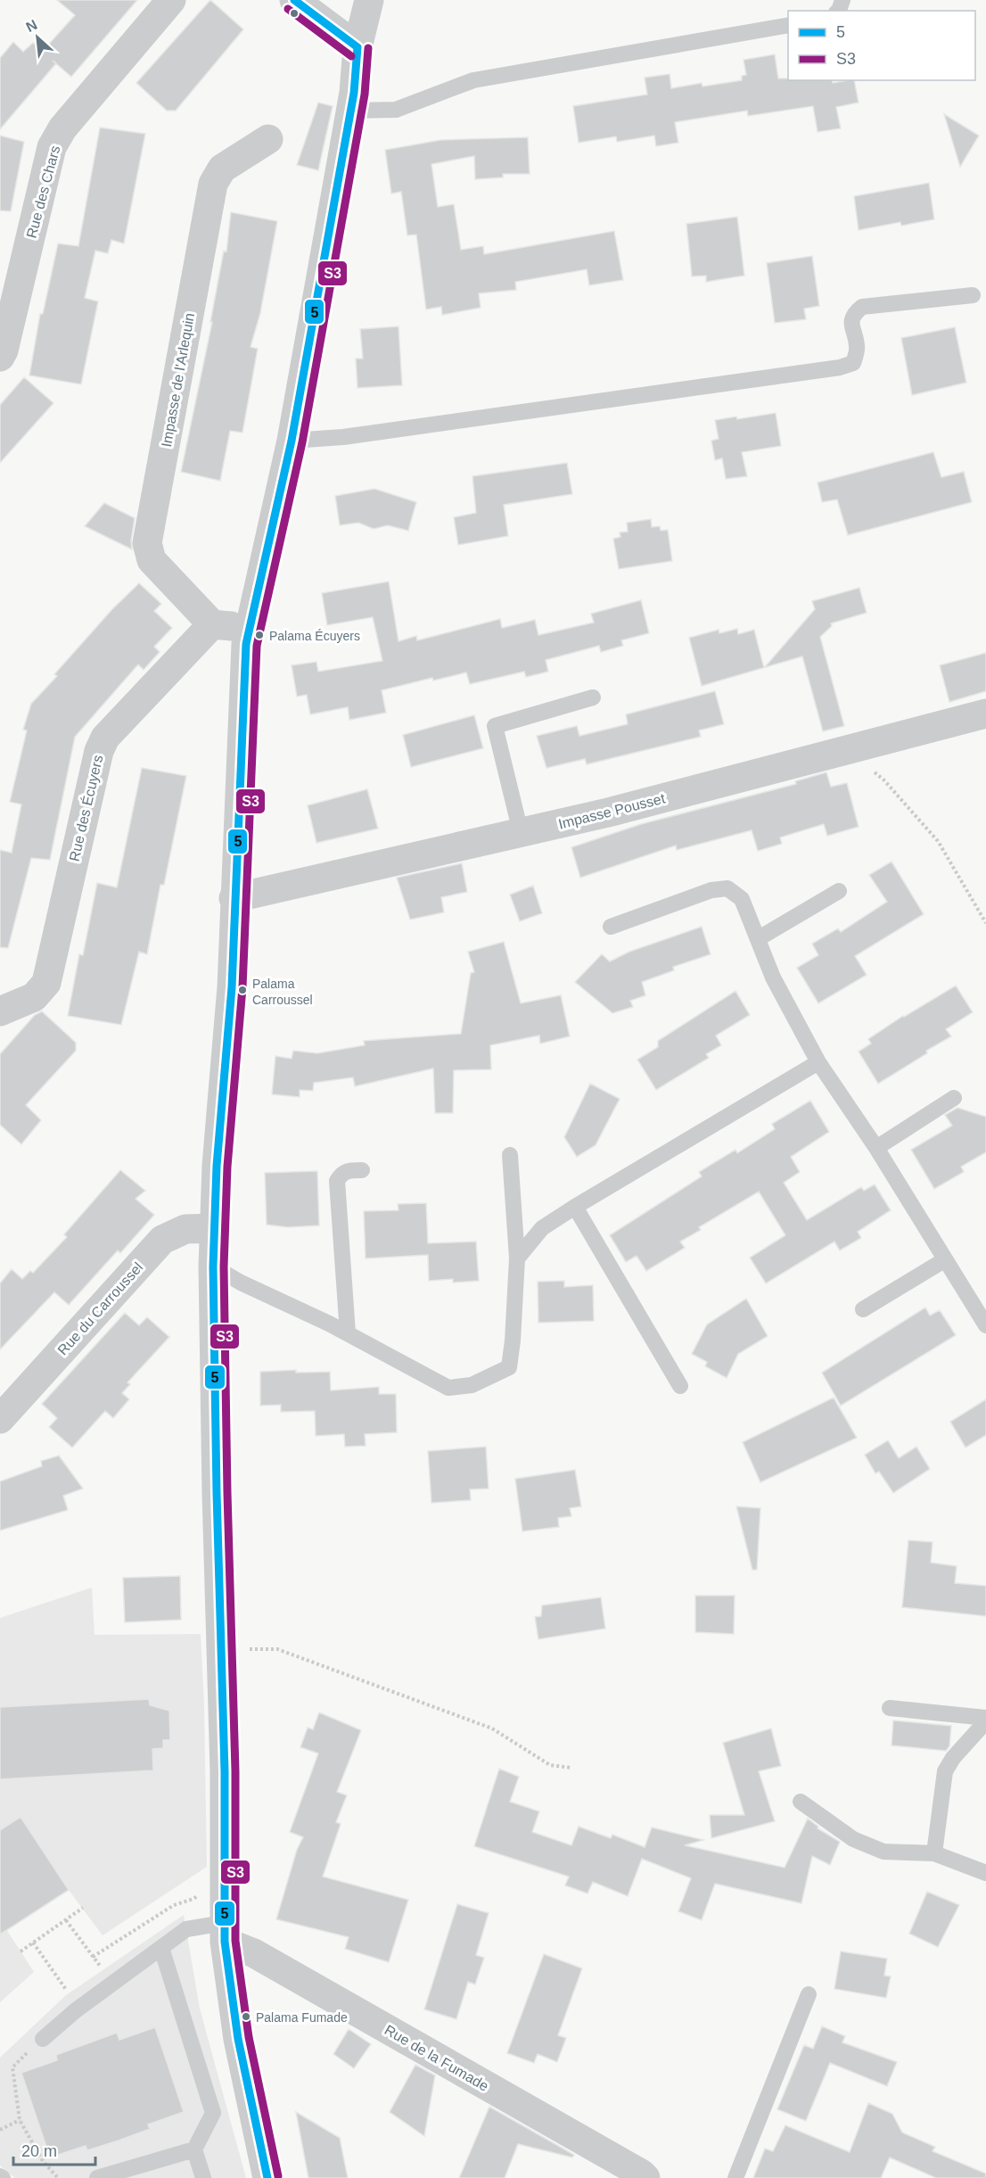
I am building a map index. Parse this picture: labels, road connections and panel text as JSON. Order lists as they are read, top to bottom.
{
  "streets": {
    "street": [
      "Rue des Chars",
      "Impasse de l'Arlequin",
      "Rue des Écuyers",
      "Impasse Pousset",
      "Rue du Carroussel",
      "Rue de la Fumade"
    ]
  },
  "crossings": [
    ["Impasse de l'Arlequin", "Rue des Écuyers"]
  ],
  "places": ["Palama Écuyers", "Palama Carroussel", "Palama Fumade"],
  "lines": ["transit line 5", "transit line S3"],
  "legend": ["5", "S3"],
  "scale_bar": "20 m",
  "north": "top left"
}
